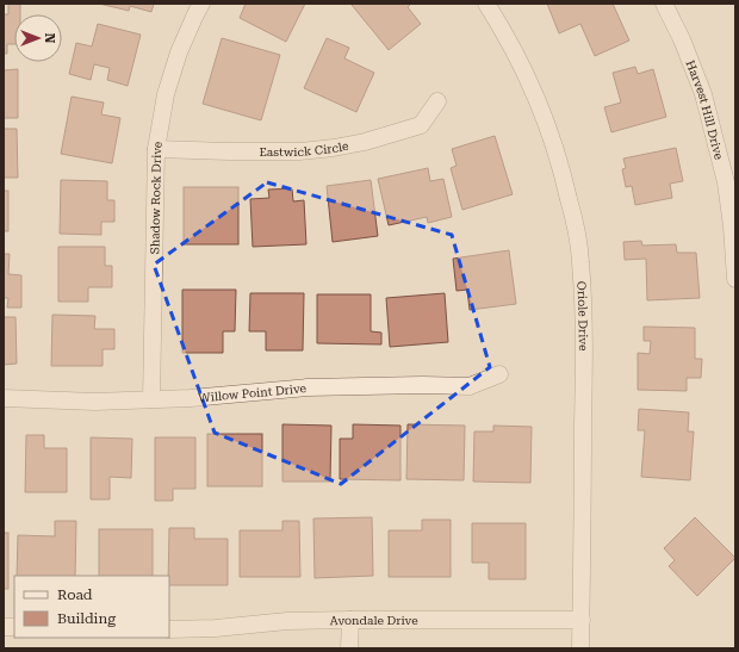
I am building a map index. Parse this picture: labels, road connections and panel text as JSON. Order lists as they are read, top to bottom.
{
  "streets": {
    "street": [
      "Harvest Hill Drive",
      "Eastwick Circle",
      "Shadow Rock Drive",
      "Oriole Drive",
      "Willow Point Drive",
      "Avondale Drive"
    ]
  },
  "crossings": [
    ["Eastwick Circle", "Shadow Rock Drive"],
    ["Shadow Rock Drive", "Willow Point Drive"],
    ["Oriole Drive", "Avondale Drive"]
  ],
  "legend": ["Road", "Building"],
  "north": "right"
}
